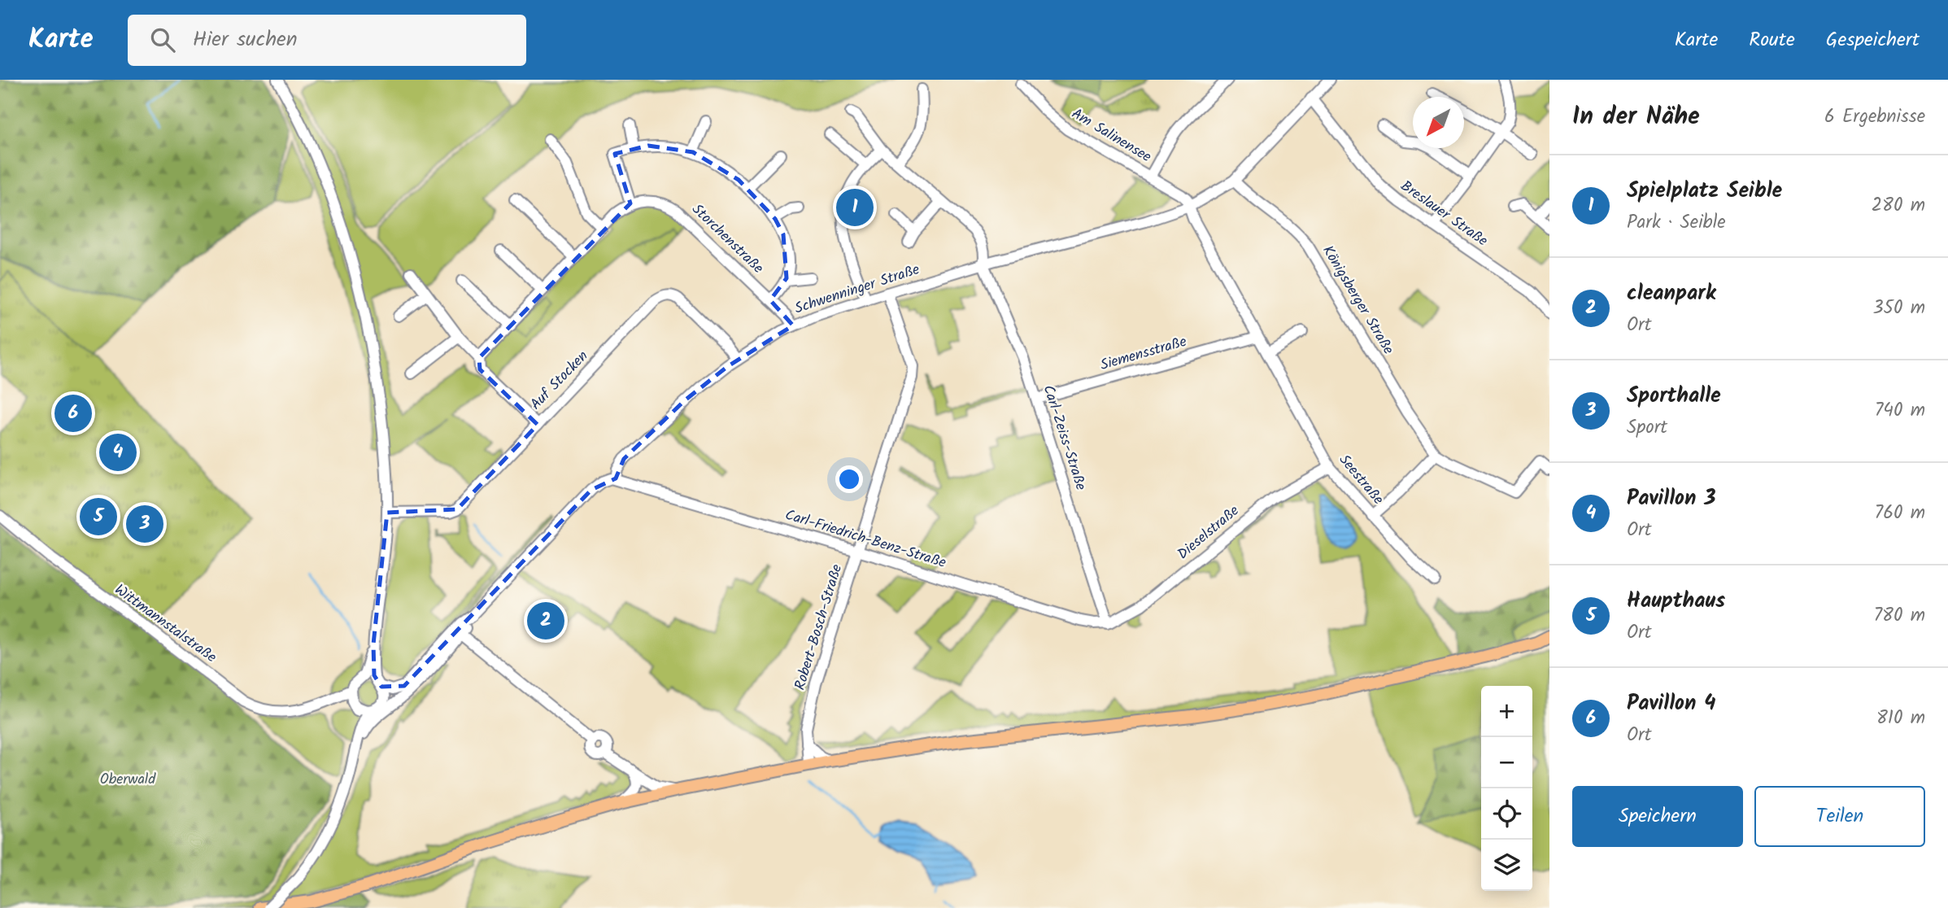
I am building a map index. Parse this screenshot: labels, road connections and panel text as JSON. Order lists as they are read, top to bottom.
{
  "streets": {
    "street": [
      "Am Salinensee",
      "Breslauer Straße",
      "Storchenstraße",
      "Schwenninger Straße",
      "Königsberger Straße",
      "Siemensstraße",
      "Auf Stocken",
      "Carl-Zeiss-Straße",
      "Seestraße",
      "Dieselstraße",
      "Carl-Friedrich-Benz-Straße",
      "Wittmannstalstraße",
      "Robert-Bosch-Straße"
    ]
  },
  "crossings": [
    ["Am Salinensee", "Schwenninger Straße"],
    ["Am Salinensee", "Seestraße"],
    ["Breslauer Straße", "Schwenninger Straße"],
    ["Storchenstraße", "Schwenninger Straße"],
    ["Schwenninger Straße", "Königsberger Straße"],
    ["Schwenninger Straße", "Auf Stocken"],
    ["Schwenninger Straße", "Carl-Zeiss-Straße"],
    ["Schwenninger Straße", "Seestraße"],
    ["Schwenninger Straße", "Carl-Friedrich-Benz-Straße"],
    ["Schwenninger Straße", "Robert-Bosch-Straße"],
    ["Siemensstraße", "Carl-Zeiss-Straße"],
    ["Siemensstraße", "Seestraße"],
    ["Carl-Zeiss-Straße", "Dieselstraße"],
    ["Carl-Zeiss-Straße", "Carl-Friedrich-Benz-Straße"],
    ["Seestraße", "Dieselstraße"],
    ["Dieselstraße", "Carl-Friedrich-Benz-Straße"],
    ["Carl-Friedrich-Benz-Straße", "Robert-Bosch-Straße"]
  ],
  "parks": ["Oberwald"],
  "north": "bottom left",
  "page": {
    "header": "Karte",
    "search": "Hier suchen",
    "nav": ["Karte", "Route", "Gespeichert"],
    "heading": ["In der Nähe", "6 Ergebnisse"],
    "list": [
      {
        "mark": "1",
        "name": "Spielplatz Seible",
        "note": "Park · Seible",
        "value": "280 m"
      },
      {
        "mark": "2",
        "name": "cleanpark",
        "note": "Ort",
        "value": "350 m"
      },
      {
        "mark": "3",
        "name": "Sporthalle",
        "note": "Sport",
        "value": "740 m"
      },
      {
        "mark": "4",
        "name": "Pavillon 3",
        "note": "Ort",
        "value": "760 m"
      },
      {
        "mark": "5",
        "name": "Haupthaus",
        "note": "Ort",
        "value": "780 m"
      },
      {
        "mark": "6",
        "name": "Pavillon 4",
        "note": "Ort",
        "value": "810 m"
      }
    ],
    "pins": [
      "1",
      "6",
      "4",
      "5",
      "3",
      "2"
    ],
    "map_buttons": ["+", "−"],
    "buttons": ["Speichern", "Teilen"]
  }
}
